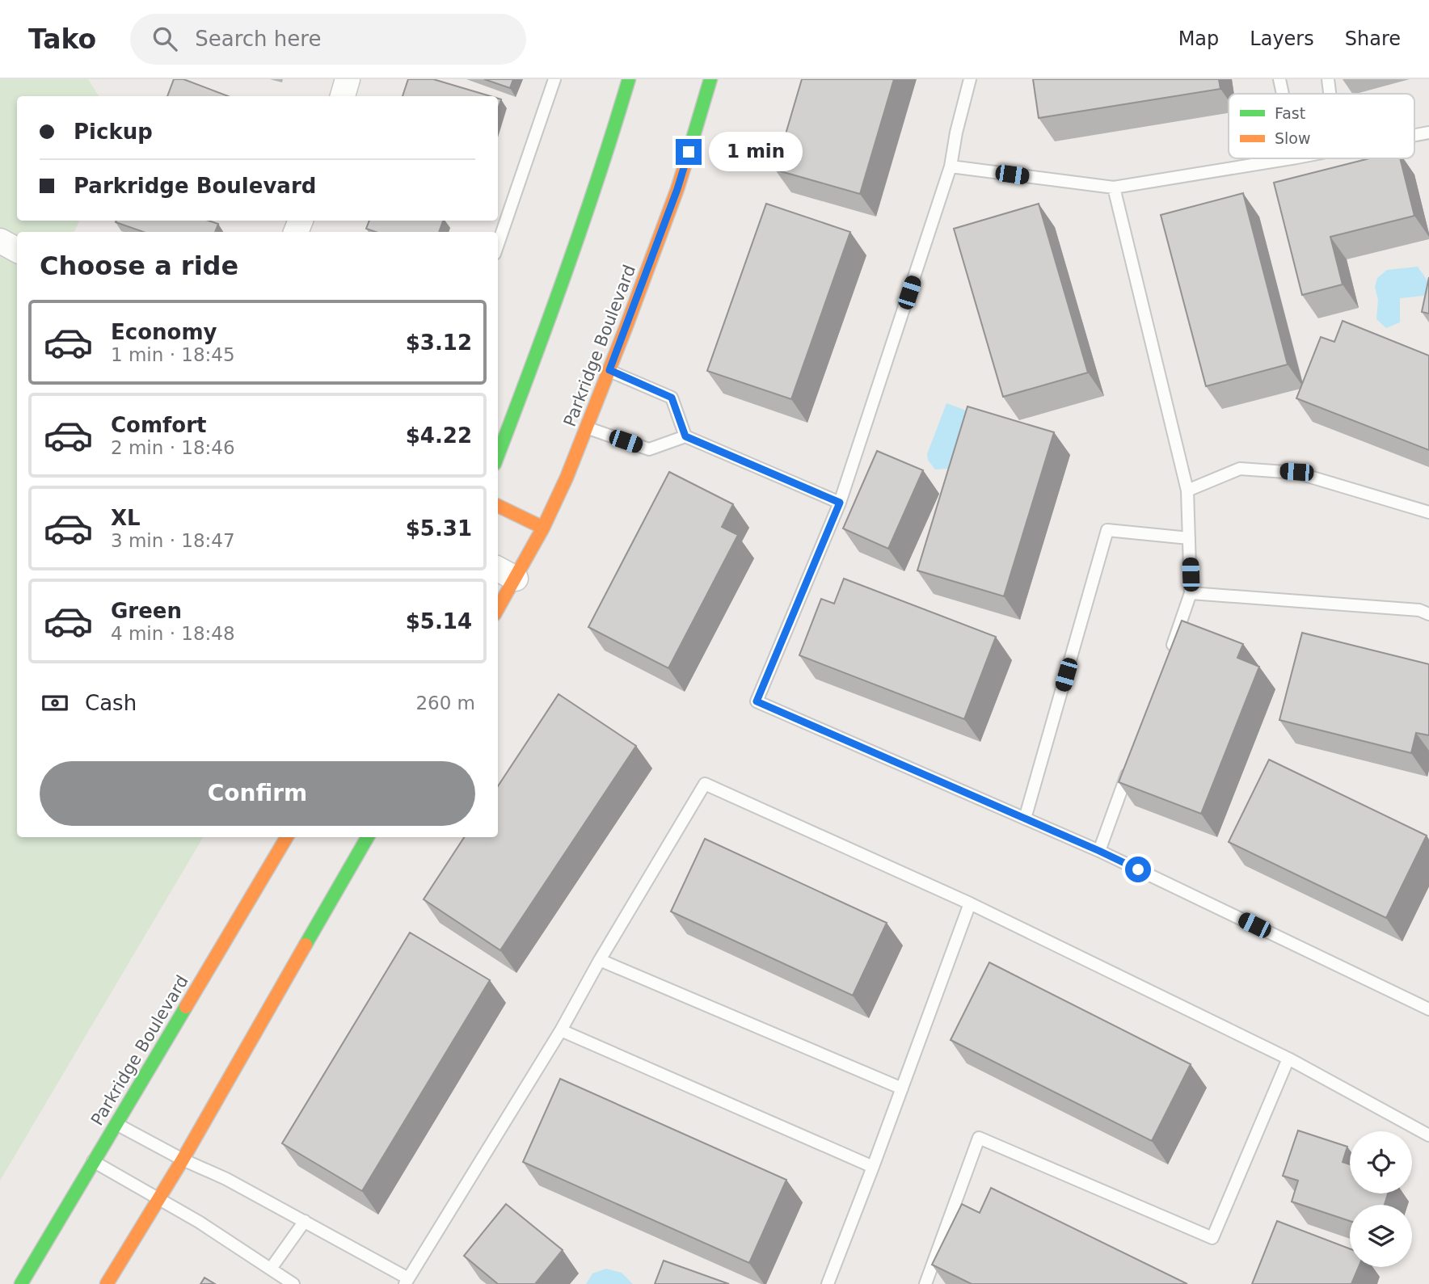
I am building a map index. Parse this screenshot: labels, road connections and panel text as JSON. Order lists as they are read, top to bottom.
{
  "streets": {
    "street": ["Parkridge Boulevard"]
  },
  "legend": ["Fast", "Slow"],
  "page": {
    "header": "Tako",
    "search": "Search here",
    "nav": ["Map", "Layers", "Share"],
    "banner": ["Pickup", "Parkridge Boulevard"],
    "bubble": "1 min",
    "heading": "Choose a ride",
    "list": [
      {
        "name": "Economy",
        "note": "1 min · 18:45",
        "value": "$3.12"
      },
      {
        "name": "Comfort",
        "note": "2 min · 18:46",
        "value": "$4.22"
      },
      {
        "name": "XL",
        "note": "3 min · 18:47",
        "value": "$5.31"
      },
      {
        "name": "Green",
        "note": "4 min · 18:48",
        "value": "$5.14"
      }
    ],
    "pay": ["Cash", "260 m"],
    "buttons": "Confirm"
  }
}
